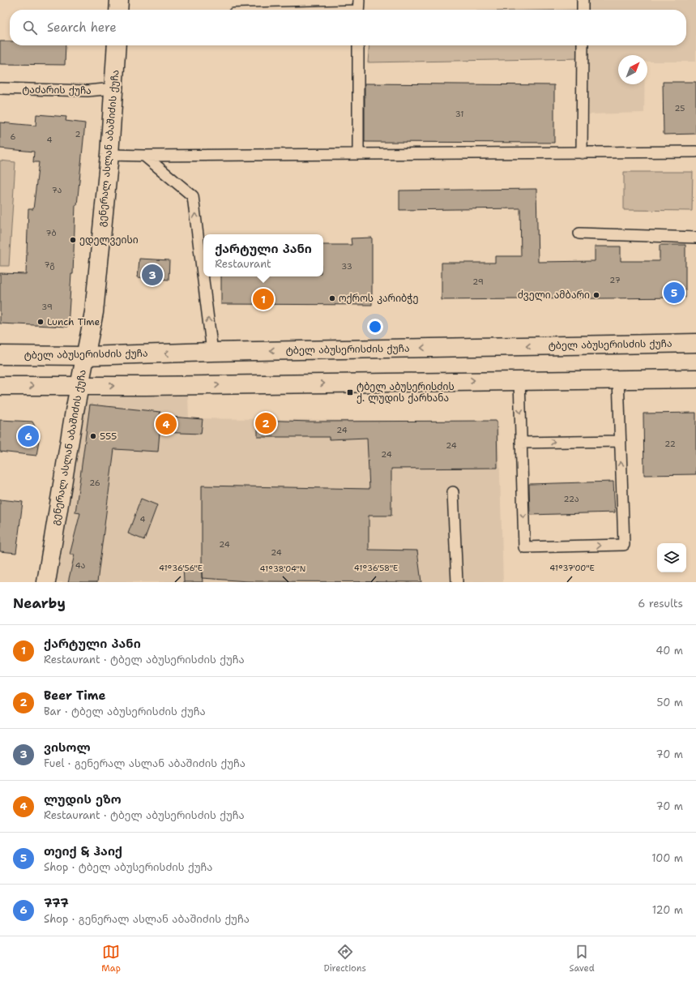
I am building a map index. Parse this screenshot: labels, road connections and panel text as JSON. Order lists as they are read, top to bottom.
{
  "streets": {
    "main road": ["გენერალ ასლან აბაშიძის ქუჩა", "ტბელ აბუსერისძის ქუჩა"],
    "lane": ["ტაძარის ქუჩა"]
  },
  "crossings": [
    ["ტაძარის ქუჩა", "გენერალ ასლან აბაშიძის ქუჩა"],
    ["გენერალ ასლან აბაშიძის ქუჩა", "ტბელ აბუსერისძის ქუჩა"]
  ],
  "places": {
    "other": [
      "ედელვეისი",
      "ძველი ამბარი",
      "ოქროს კარიბჭე",
      "Lunch Time",
      "555"
    ],
    "transit": ["ტბელ აბუსერისძის ქ. ლუდის ქარხანა"]
  },
  "house_numbers": [
    "25",
    "31",
    "2",
    "6",
    "4",
    "7ა",
    "7ბ",
    "7გ",
    "33",
    "27",
    "29",
    "39",
    "24",
    "22",
    "24",
    "24",
    "26",
    "22ა",
    "4",
    "24",
    "24",
    "4ა"
  ],
  "north": "top right",
  "page": {
    "search": "Search here",
    "popup": ["ქარტული პანი", "Restaurant"],
    "pins": [
      "3",
      "5",
      "1",
      "2",
      "4",
      "6"
    ],
    "heading": ["Nearby", "6 results"],
    "list": [
      {
        "mark": "1",
        "name": "ქარტული პანი",
        "note": "Restaurant · ტბელ აბუსერისძის ქუჩა",
        "value": "40 m"
      },
      {
        "mark": "2",
        "name": "Beer Time",
        "note": "Bar · ტბელ აბუსერისძის ქუჩა",
        "value": "50 m"
      },
      {
        "mark": "3",
        "name": "ვისოლ",
        "note": "Fuel · გენერალ ასლან აბაშიძის ქუჩა",
        "value": "70 m"
      },
      {
        "mark": "4",
        "name": "ლუდის ეზო",
        "note": "Restaurant · ტბელ აბუსერისძის ქუჩა",
        "value": "70 m"
      },
      {
        "mark": "5",
        "name": "თეიქ & ჰაიქ",
        "note": "Shop · ტბელ აბუსერისძის ქუჩა",
        "value": "100 m"
      },
      {
        "mark": "6",
        "name": "777",
        "note": "Shop · გენერალ ასლან აბაშიძის ქუჩა",
        "value": "120 m"
      }
    ],
    "nav": ["Map", "Directions", "Saved"]
  },
  "coordinates": [
    "41°36'56\"E",
    "41°36'58\"E",
    "41°37'00\"E",
    "41°38'04\"N"
  ]
}
